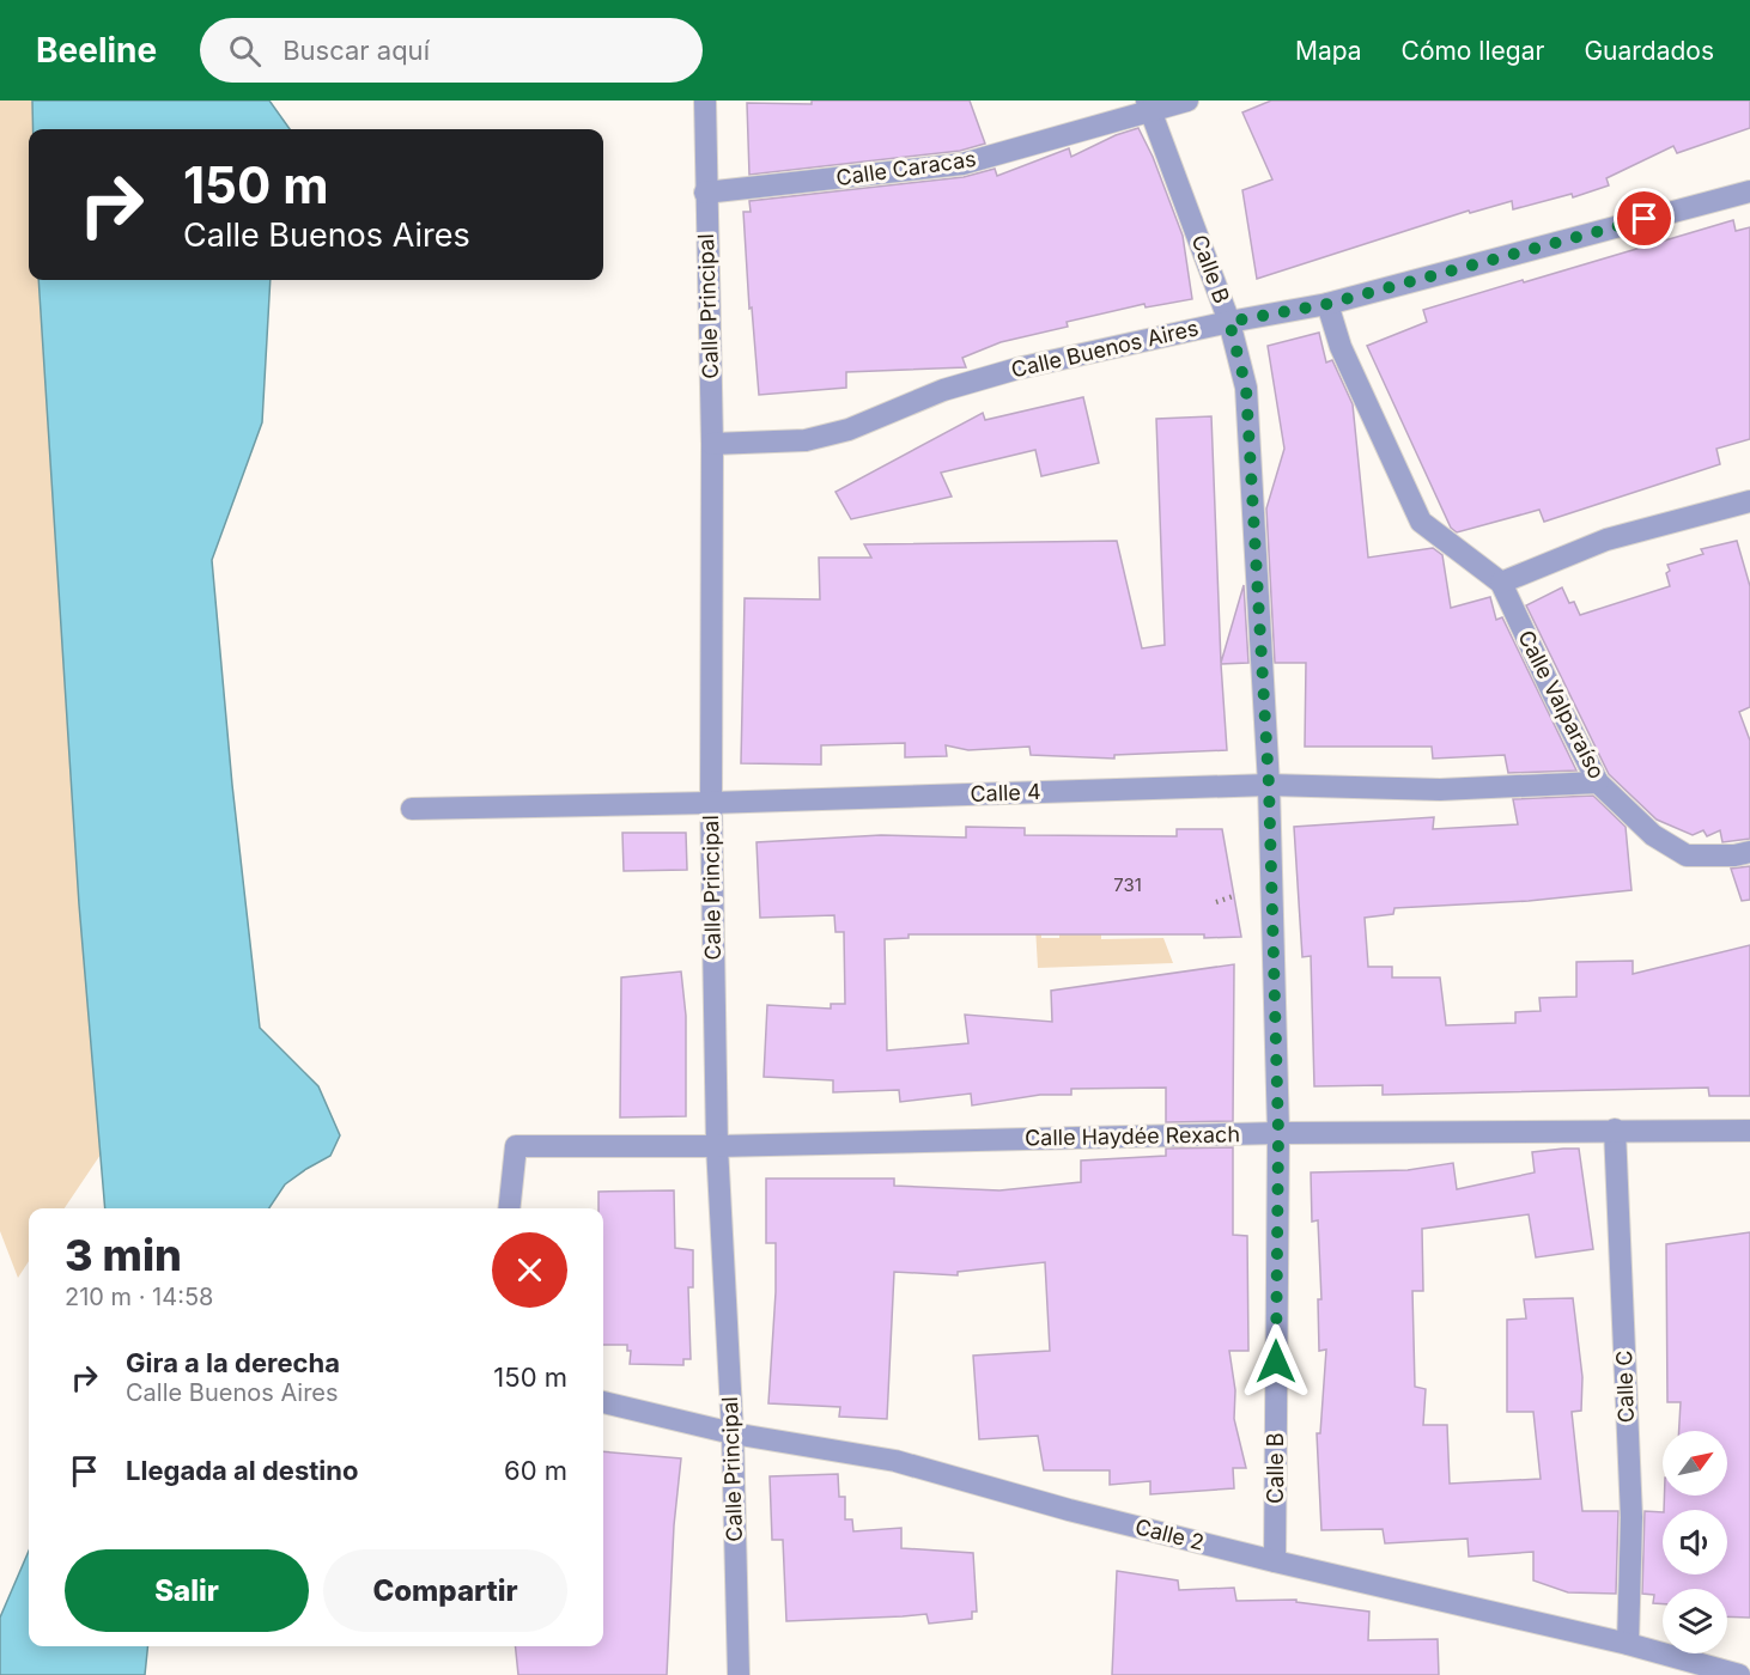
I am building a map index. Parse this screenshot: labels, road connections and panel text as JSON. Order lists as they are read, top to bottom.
{
  "streets": {
    "street": [
      "Calle Caracas",
      "Calle B",
      "Calle Principal",
      "Calle Buenos Aires",
      "Calle Valparaíso",
      "Calle 4",
      "Calle Haydée Rexach",
      "Calle C",
      "Calle 2"
    ]
  },
  "crossings": [
    ["Calle Caracas", "Calle B"],
    ["Calle Caracas", "Calle Principal"],
    ["Calle B", "Calle Buenos Aires"],
    ["Calle B", "Calle 4"],
    ["Calle B", "Calle Haydée Rexach"],
    ["Calle B", "Calle 2"],
    ["Calle Principal", "Calle Buenos Aires"],
    ["Calle Principal", "Calle 4"],
    ["Calle Principal", "Calle Haydée Rexach"],
    ["Calle Principal", "Calle 2"],
    ["Calle Valparaíso", "Calle 4"],
    ["Calle Haydée Rexach", "Calle C"],
    ["Calle C", "Calle 2"]
  ],
  "house_numbers": ["731"],
  "north": "top right",
  "page": {
    "header": "Beeline",
    "search": "Buscar aquí",
    "nav": ["Mapa", "Cómo llegar", "Guardados"],
    "turn": ["150 m", "Calle Buenos Aires"],
    "heading": ["3 min", "210 m · 14:58"],
    "list": [
      {
        "name": "Gira a la derecha",
        "note": "Calle Buenos Aires",
        "value": "150 m"
      },
      {
        "name": "Llegada al destino",
        "value": "60 m"
      }
    ],
    "buttons": ["Salir", "Compartir"]
  }
}
